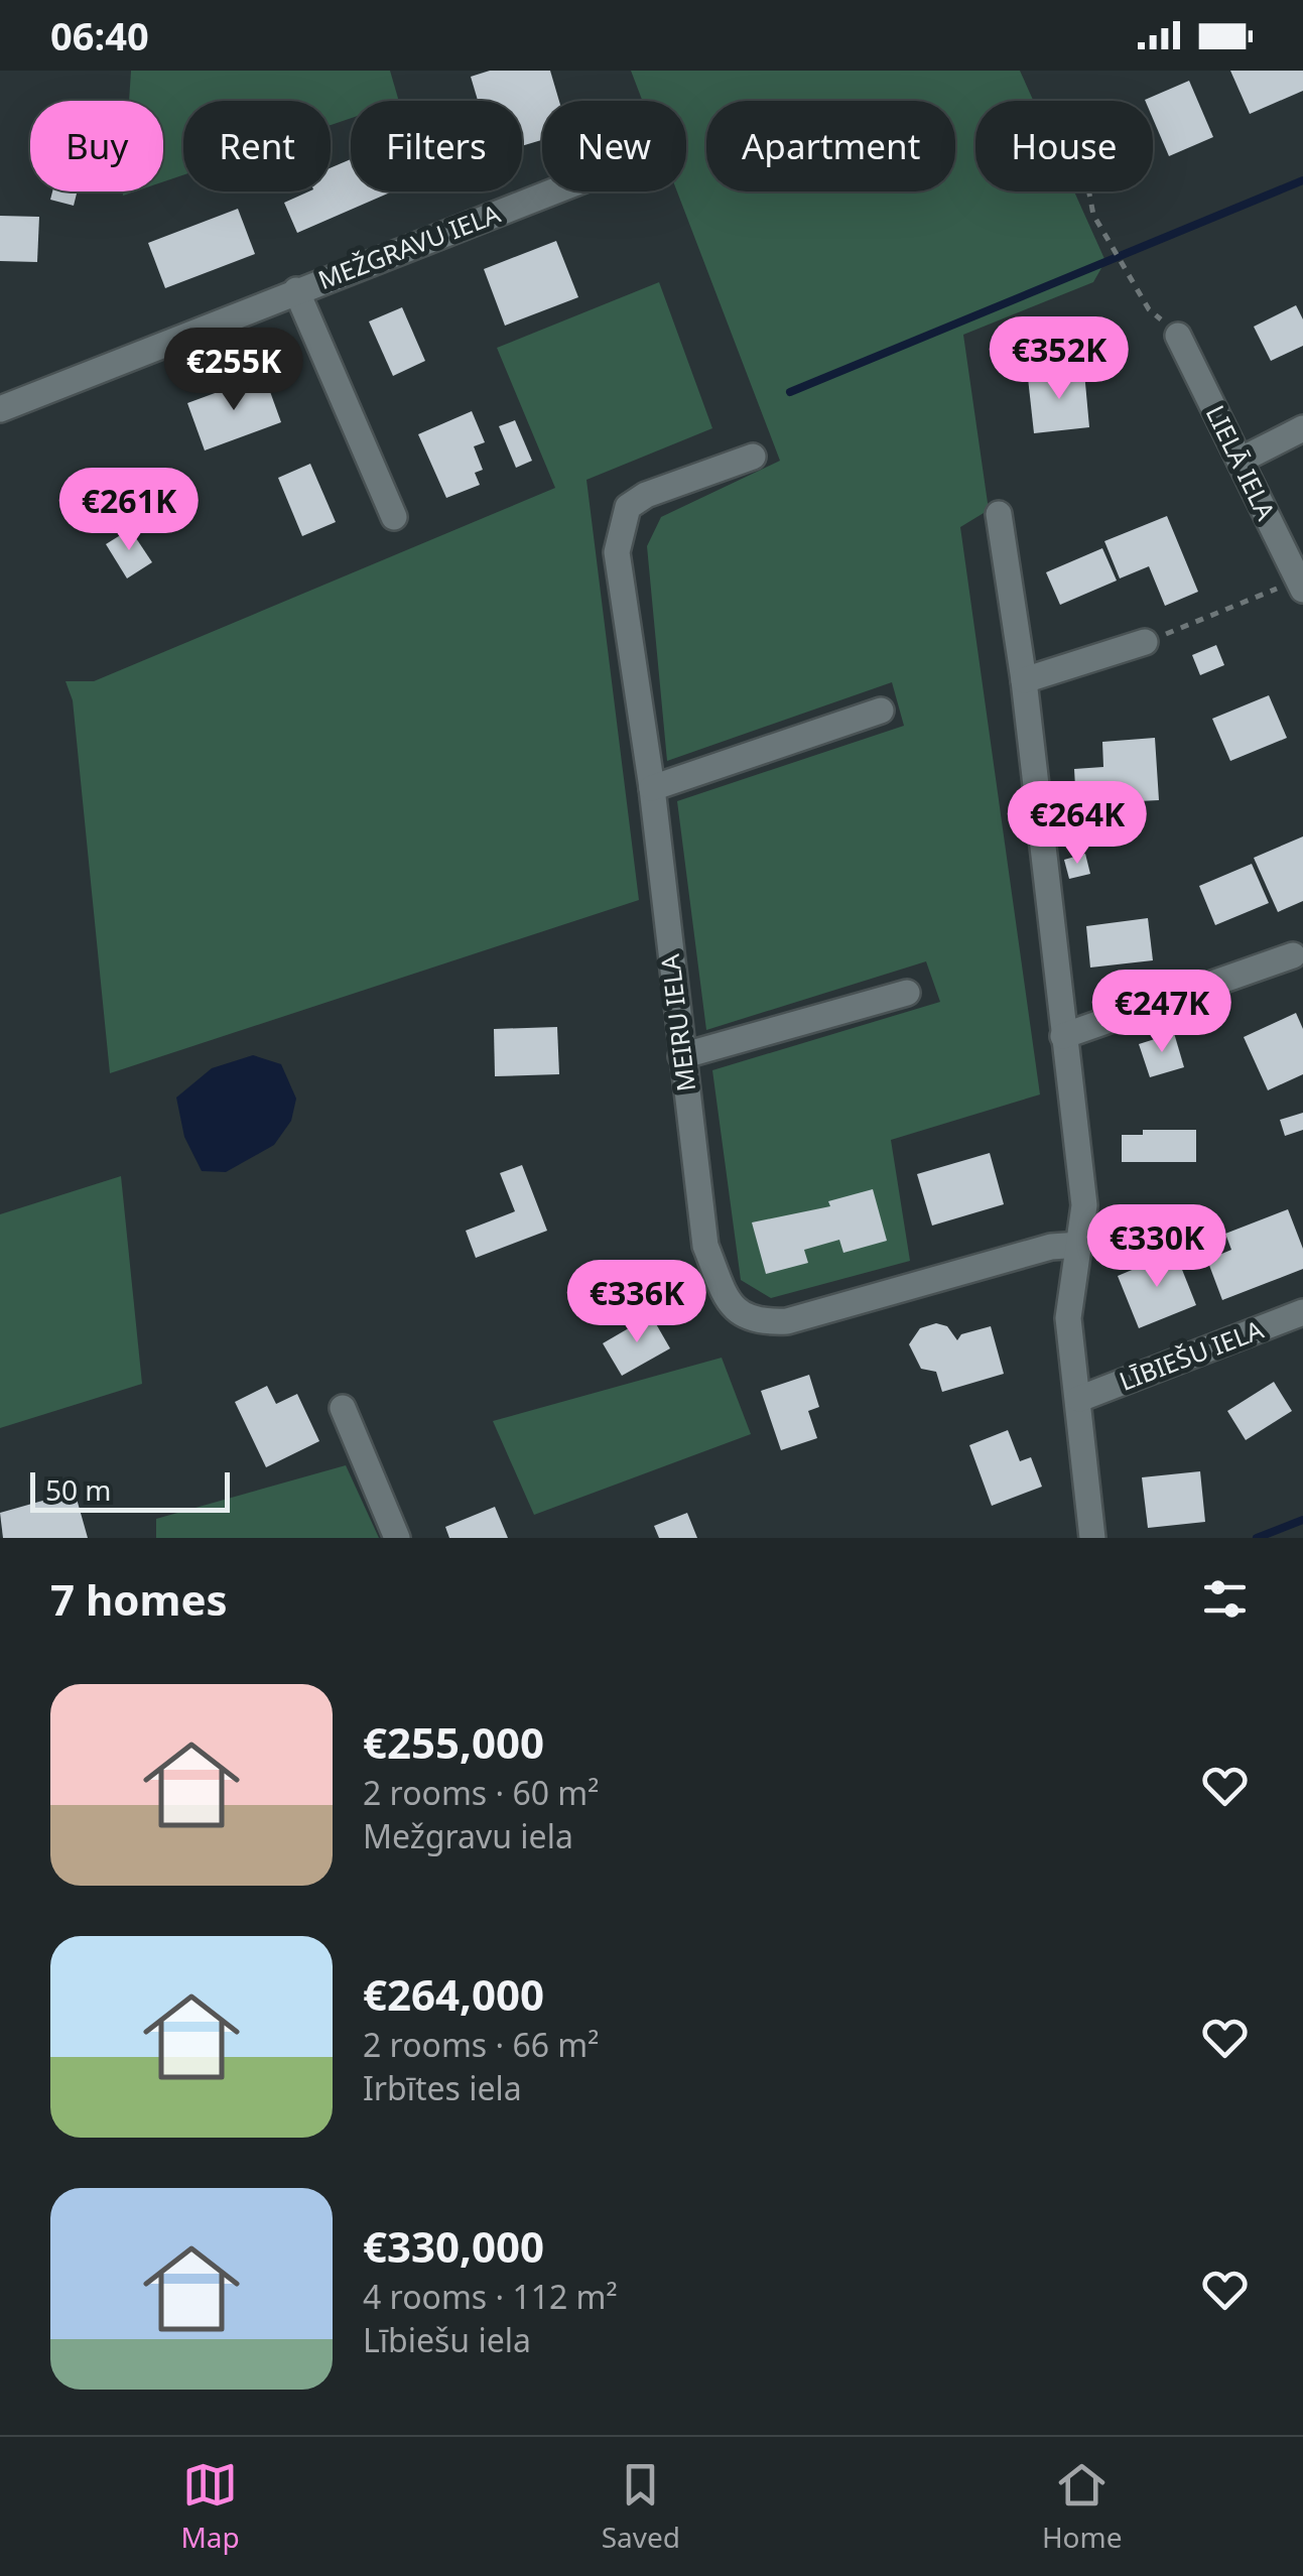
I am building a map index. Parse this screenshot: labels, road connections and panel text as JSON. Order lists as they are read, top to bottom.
{
  "streets": {
    "street": [
      "MEŽGRAVU IELA",
      "LIELĀ IELA",
      "MEIRU IELA",
      "LĪBIEŠU IELA"
    ]
  },
  "scale_bar": "50 m",
  "page": {
    "status": "06:40",
    "chip": [
      "Buy",
      "Rent",
      "Filters",
      "New",
      "Apartment",
      "House"
    ],
    "price": [
      "€352K",
      "€255K",
      "€261K",
      "€264K",
      "€247K",
      "€330K",
      "€336K"
    ],
    "scale": "50 m",
    "heading": "7 homes",
    "list": [
      {
        "name": "€255,000",
        "note": "2 rooms · 60 m² · Mežgravu iela"
      },
      {
        "name": "€264,000",
        "note": "2 rooms · 66 m² · Irbītes iela"
      },
      {
        "name": "€330,000",
        "note": "4 rooms · 112 m² · Lībiešu iela"
      }
    ],
    "tabs": ["Map", "Saved", "Home"]
  }
}
